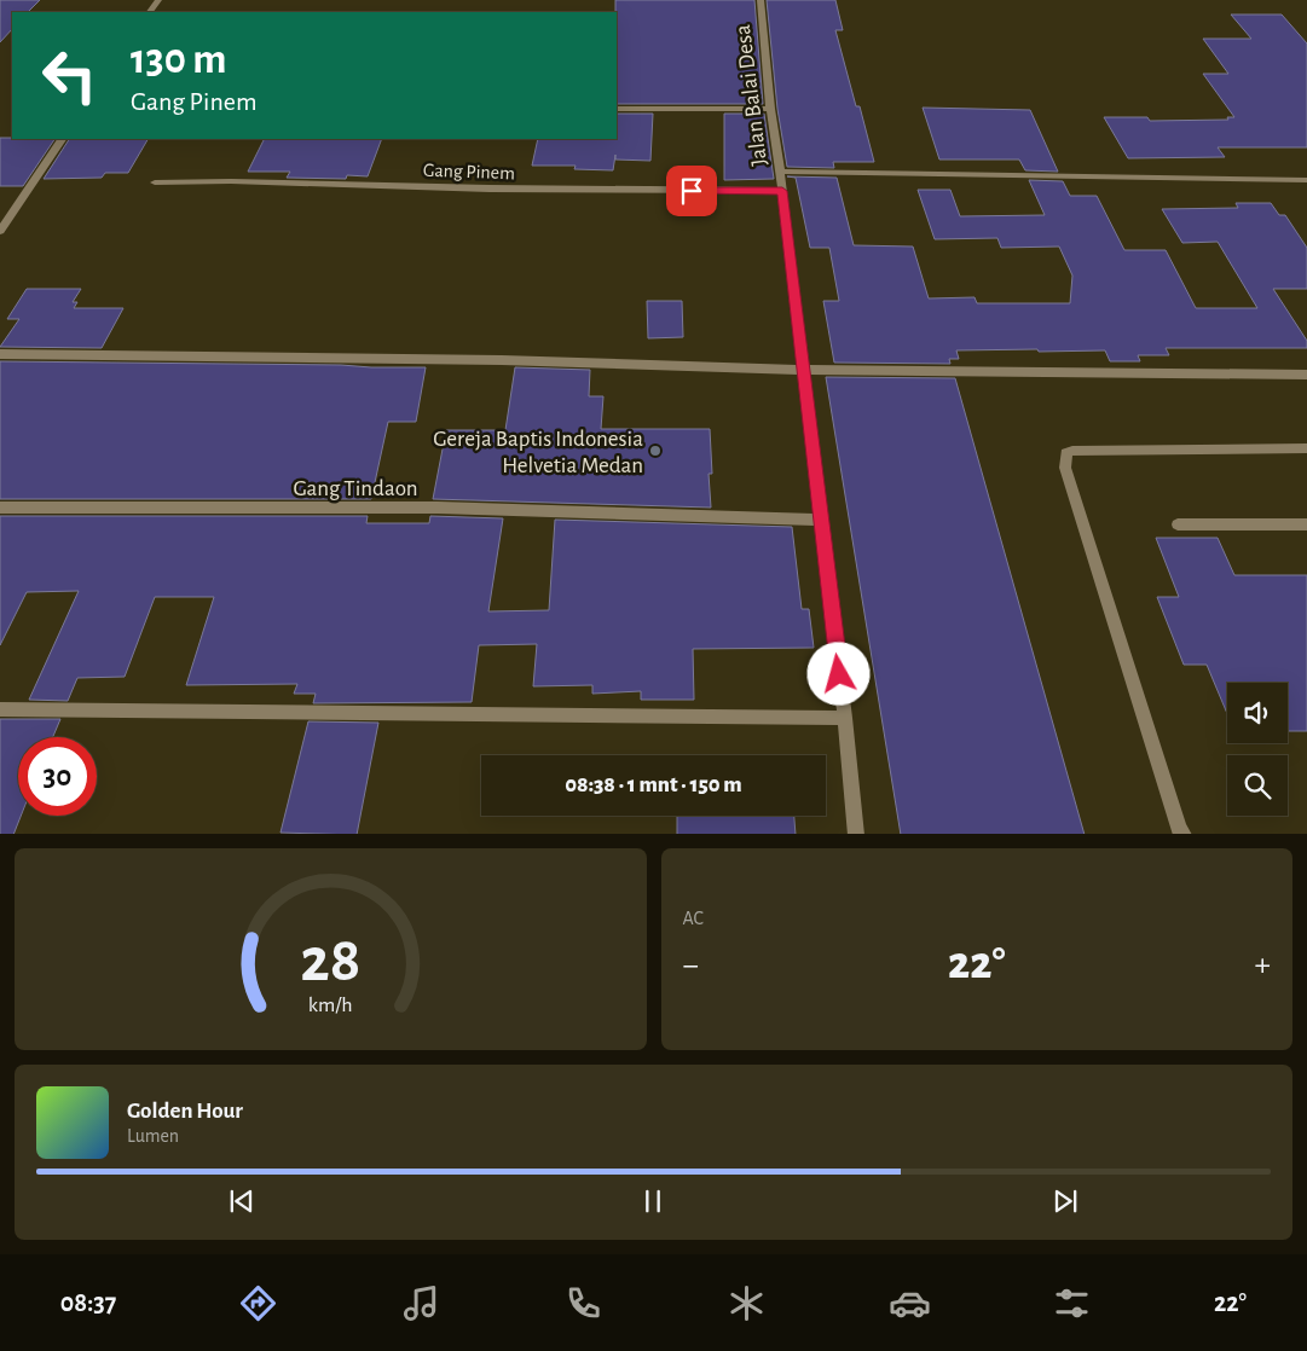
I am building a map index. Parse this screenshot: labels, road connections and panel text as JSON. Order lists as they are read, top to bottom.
{
  "streets": {
    "street": ["Jalan Balai Desa", "Gang Pinem", "Gang Tindaon"]
  },
  "crossings": [
    ["Jalan Balai Desa", "Gang Pinem"],
    ["Jalan Balai Desa", "Gang Tindaon"]
  ],
  "places": ["Gereja Baptis Indonesia Helvetia Medan"],
  "page": {
    "turn": ["130 m", "Gang Pinem"],
    "limit": "30",
    "trip": "08:38 · 1 mnt · 150 m",
    "tile": "AC",
    "heat": ["−", "22°", "+"],
    "song": ["Golden Hour", "Lumen"],
    "tabs": ["08:37", "22°"],
    "gauge": ["28", "km/h"]
  }
}
